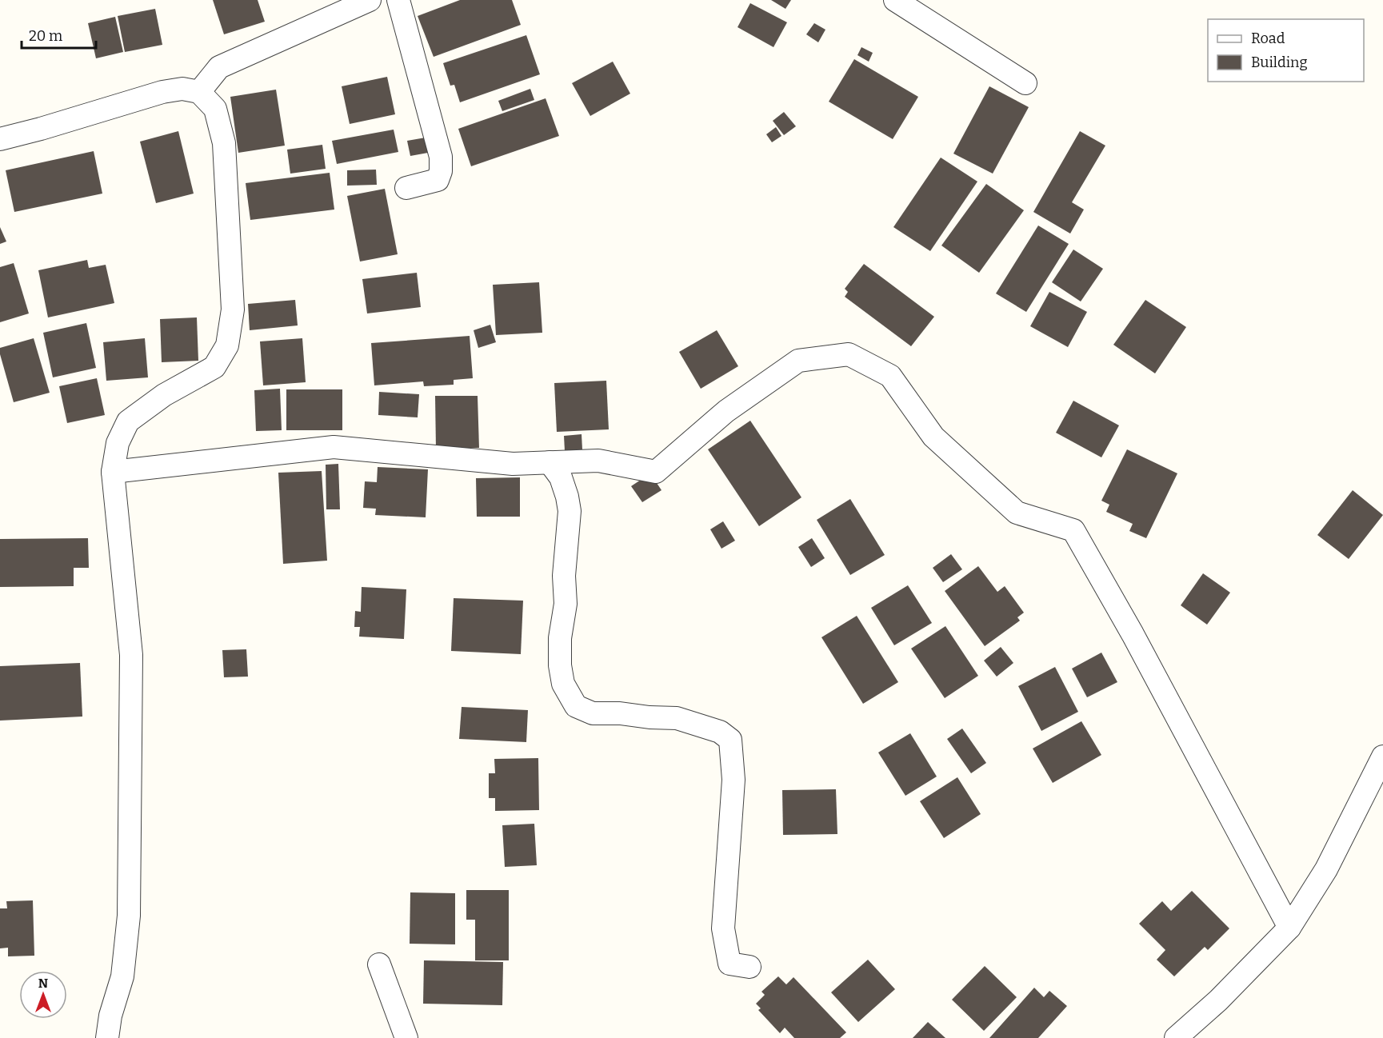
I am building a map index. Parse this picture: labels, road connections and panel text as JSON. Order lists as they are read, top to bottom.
{
  "legend": ["Road", "Building"],
  "scale_bar": "20 m",
  "north": "top"
}
